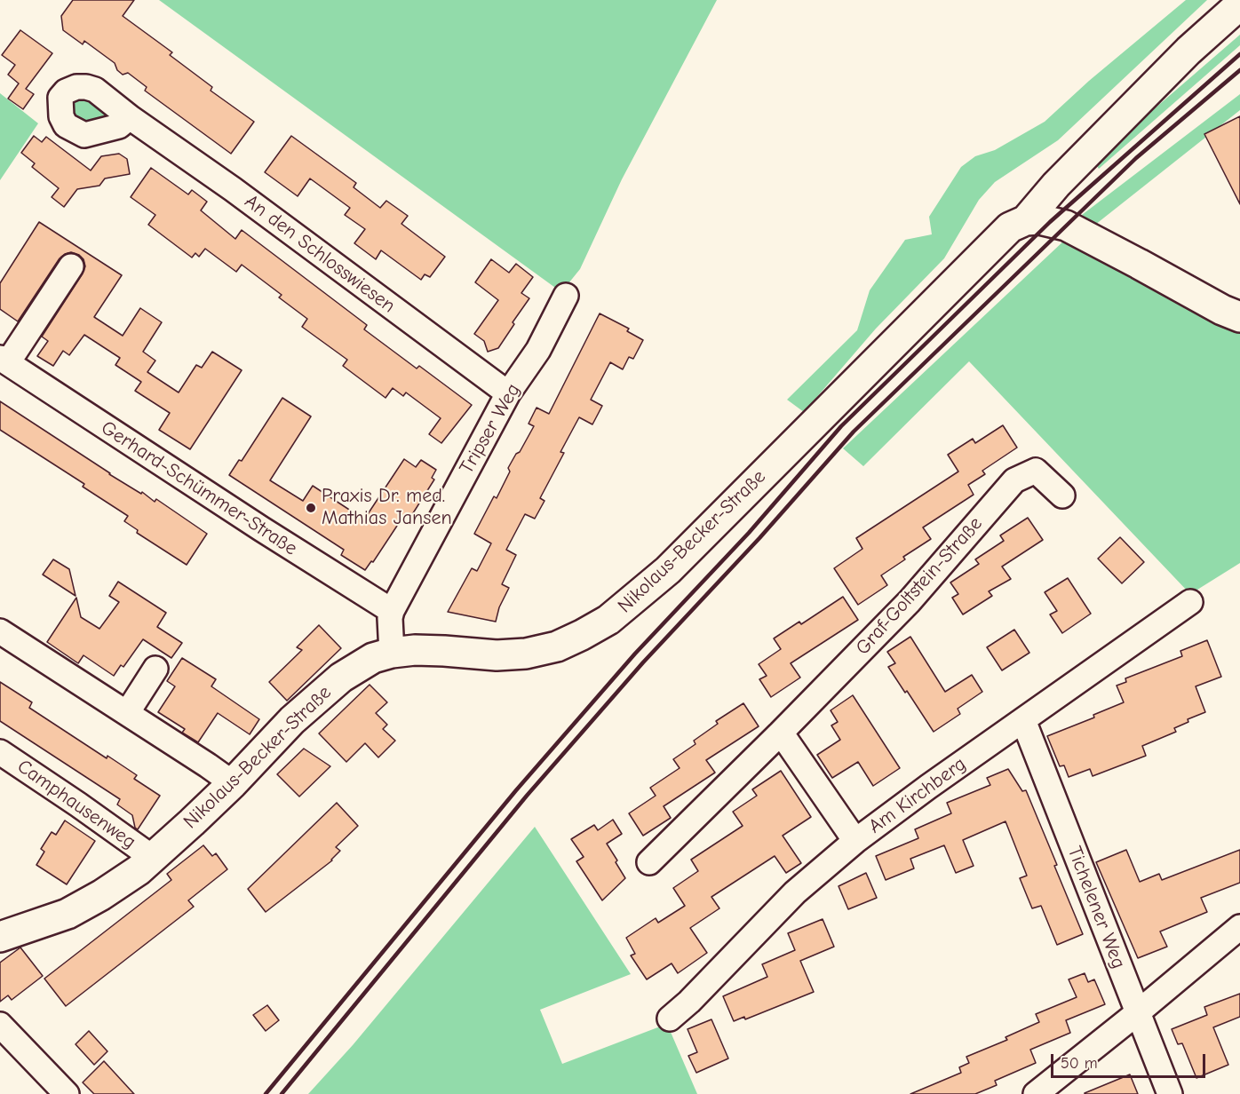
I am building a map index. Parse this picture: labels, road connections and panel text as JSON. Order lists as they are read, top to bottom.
{
  "streets": {
    "main road": ["Nikolaus-Becker-Straße"],
    "street": [
      "An den Schlosswiesen",
      "Tripser Weg",
      "Gerhard-Schümmer-Straße",
      "Graf-Goltstein-Straße",
      "Am Kirchberg",
      "Camphausenweg",
      "Tichelener Weg"
    ]
  },
  "crossings": [
    ["An den Schlosswiesen", "Tripser Weg"],
    ["Tripser Weg", "Gerhard-Schümmer-Straße"],
    ["Tripser Weg", "Nikolaus-Becker-Straße"],
    ["Nikolaus-Becker-Straße", "Camphausenweg"],
    ["Am Kirchberg", "Tichelener Weg"]
  ],
  "places": ["Praxis Dr. med. Mathias Jansen"],
  "scale_bar": "50 m"
}
